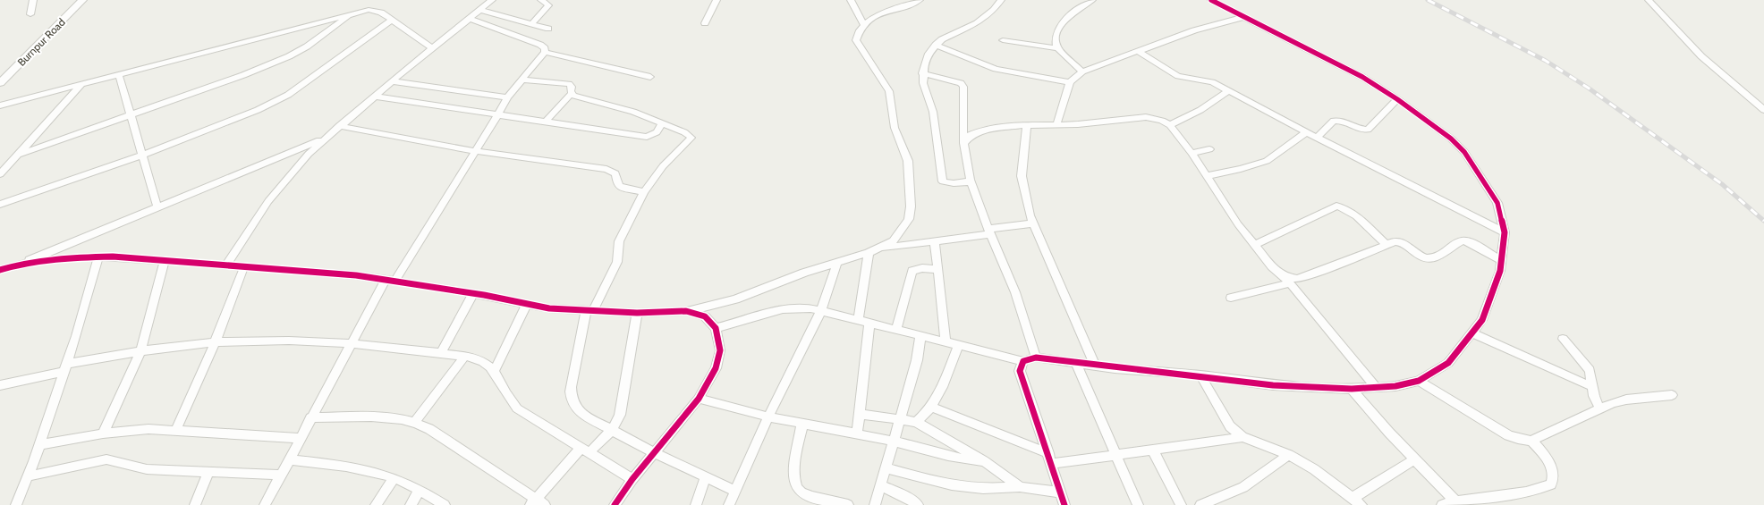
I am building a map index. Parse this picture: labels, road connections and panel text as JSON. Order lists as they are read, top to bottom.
{
  "streets": {
    "street": ["Burnpur Road"]
  }
}
